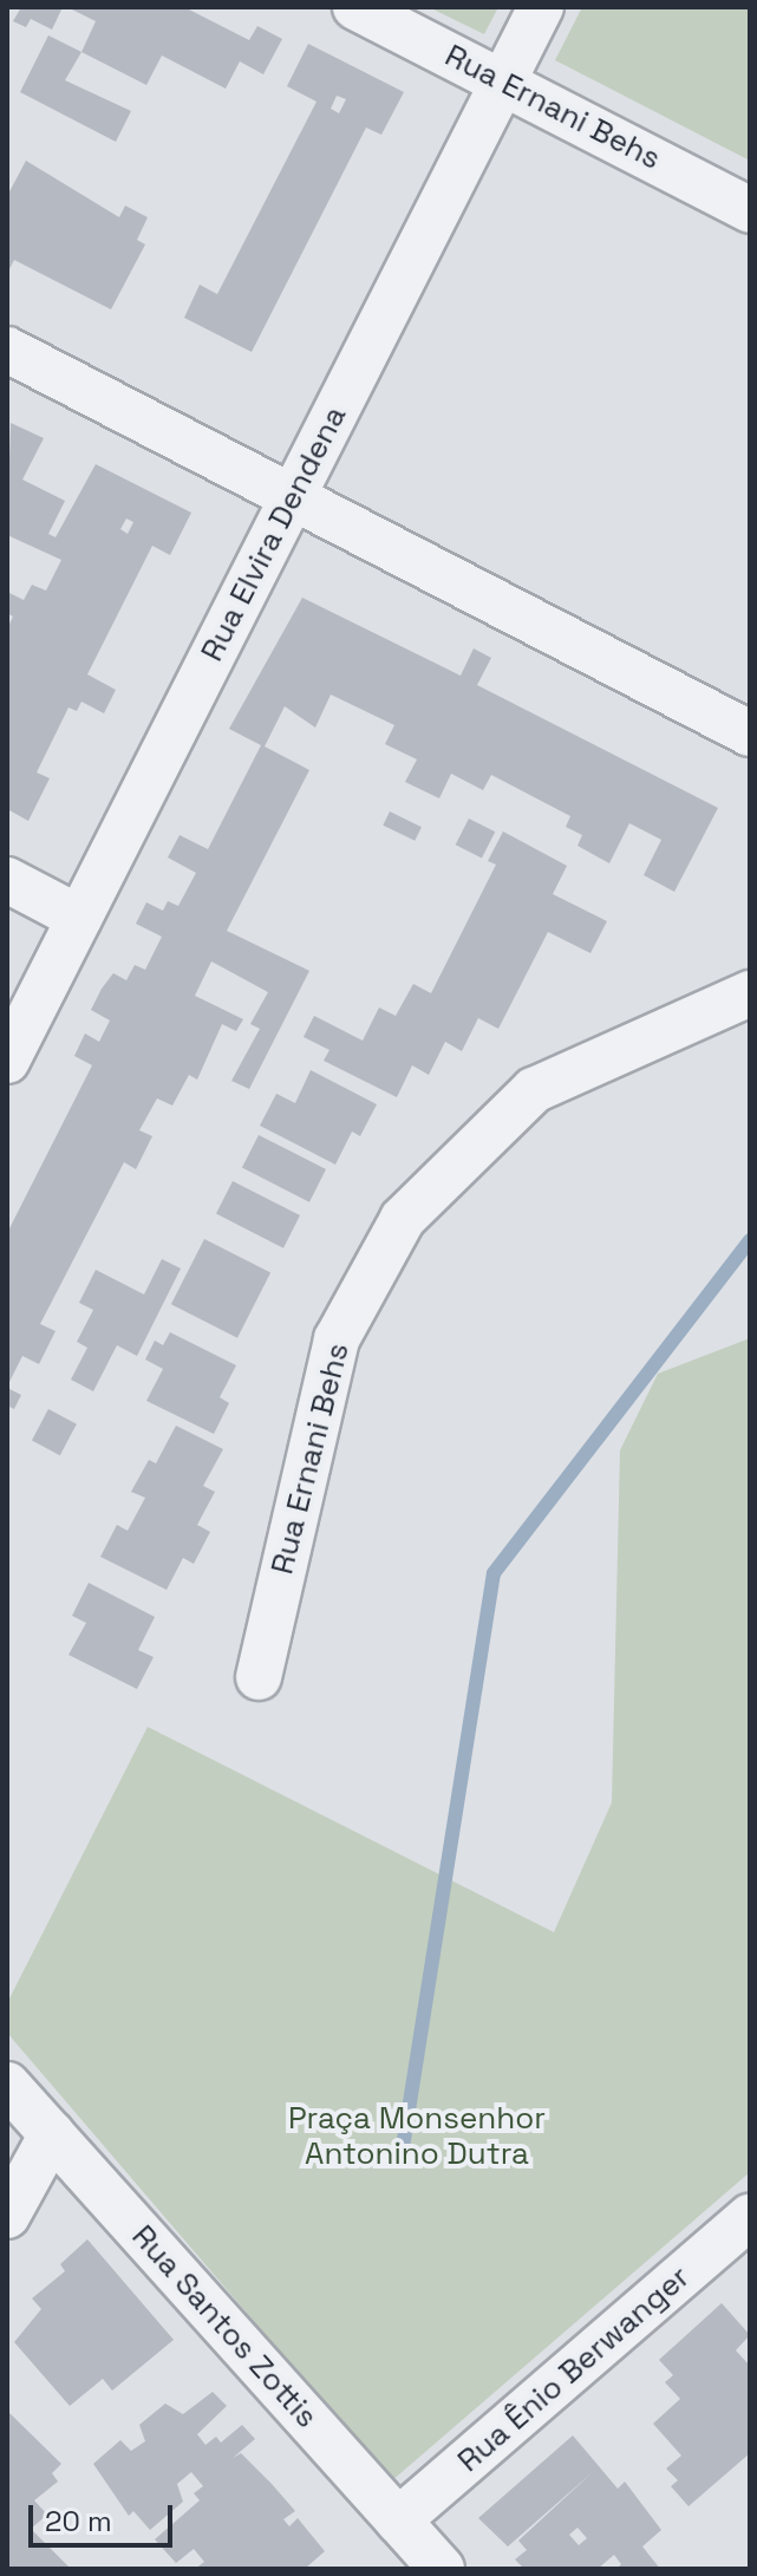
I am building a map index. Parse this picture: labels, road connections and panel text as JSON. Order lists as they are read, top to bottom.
{
  "streets": {
    "street": [
      "Rua Ernani Behs",
      "Rua Elvira Dendena",
      "Rua Santos Zottis",
      "Rua Ênio Berwanger"
    ]
  },
  "crossings": [
    ["Rua Ernani Behs", "Rua Elvira Dendena"],
    ["Rua Santos Zottis", "Rua Ênio Berwanger"]
  ],
  "parks": ["Praça Monsenhor Antonino Dutra"],
  "scale_bar": "20 m"
}
